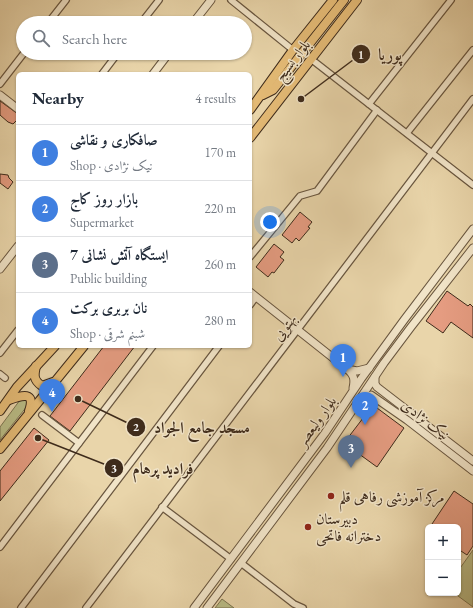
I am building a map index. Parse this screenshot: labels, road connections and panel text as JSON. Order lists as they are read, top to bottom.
{
  "streets": {
    "main road": ["بلوار بسیج"],
    "street": ["بهتویی", "نیک نژادی", "بلوار ولیعصر"]
  },
  "places": [
    "پوریا",
    "مسجد جامع الجواد",
    "فرادید پرهام",
    "مرکز آموزشی رفاهی قلم",
    "دبیرستان دخترانه فاتحی"
  ],
  "page": {
    "search": "Search here",
    "heading": ["Nearby", "4 results"],
    "list": [
      {
        "mark": "1",
        "name": "صافکاری و نقاشی",
        "note": "Shop · نیک نژادی",
        "value": "170 m"
      },
      {
        "mark": "2",
        "name": "بازار روز کاج",
        "note": "Supermarket",
        "value": "220 m"
      },
      {
        "mark": "3",
        "name": "ایستگاه آتش نشانی 7",
        "note": "Public building",
        "value": "260 m"
      },
      {
        "mark": "4",
        "name": "نان بربری برکت",
        "note": "Shop · شبنم شرقی",
        "value": "280 m"
      }
    ],
    "pins": [
      "1",
      "4",
      "2",
      "3"
    ],
    "map_buttons": ["+", "−"]
  }
}
